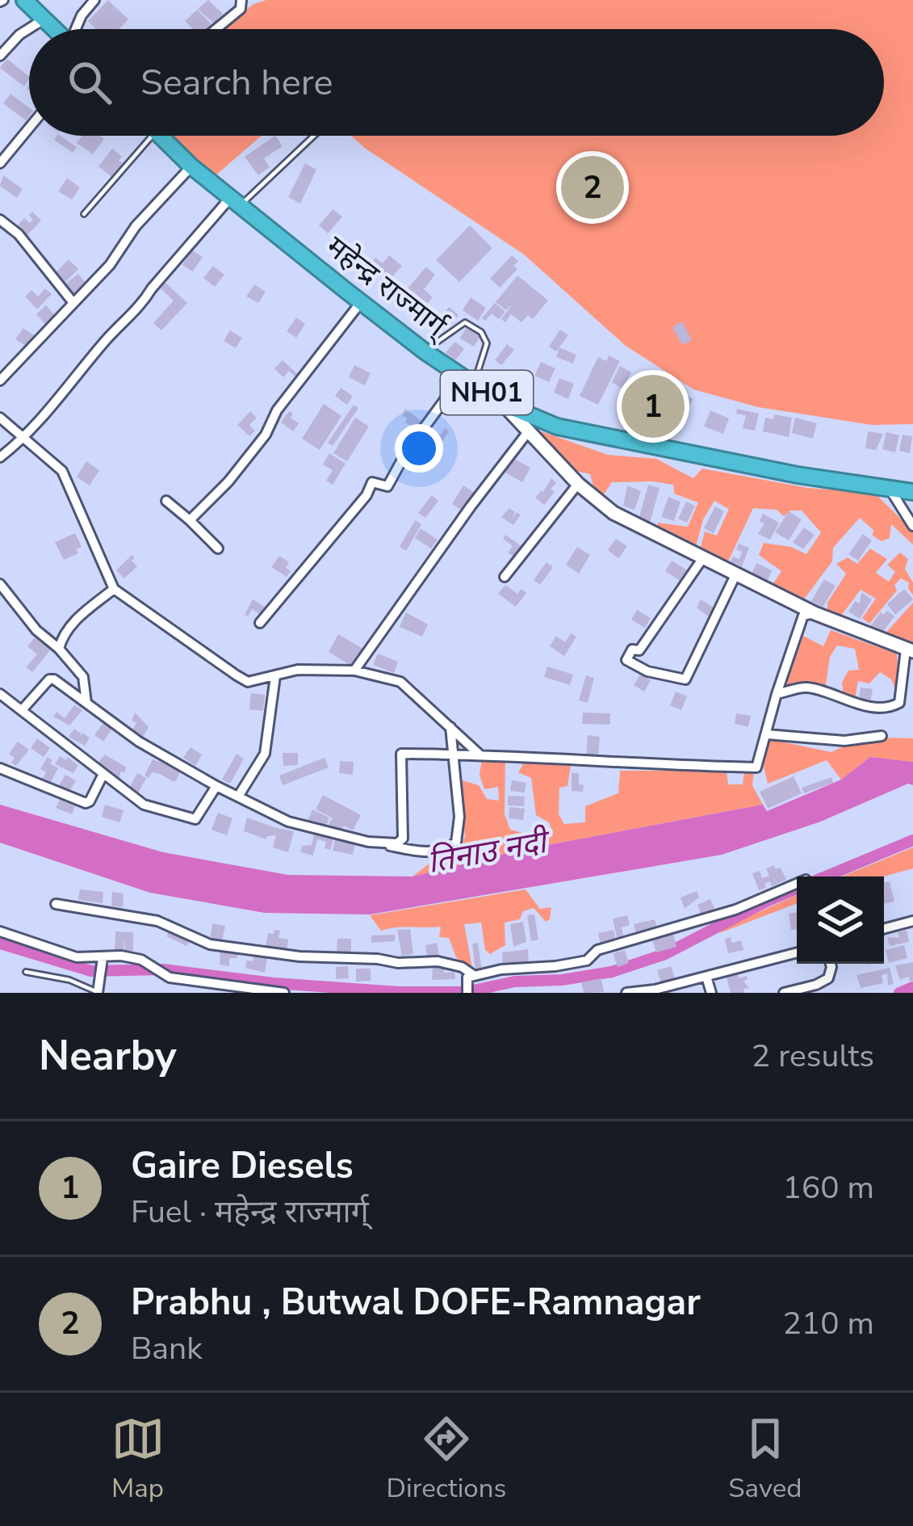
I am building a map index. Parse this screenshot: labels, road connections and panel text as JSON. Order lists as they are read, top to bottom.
{
  "streets": {
    "highway": ["महेन्द्र राज्मार्ग्", "NH01"]
  },
  "water": ["तिनाउ नदी"],
  "page": {
    "search": "Search here",
    "pins": ["2", "1"],
    "heading": ["Nearby", "2 results"],
    "list": [
      {
        "mark": "1",
        "name": "Gaire Diesels",
        "note": "Fuel · महेन्द्र राज्मार्ग्",
        "value": "160 m"
      },
      {
        "mark": "2",
        "name": "Prabhu , Butwal DOFE-Ramnagar",
        "note": "Bank",
        "value": "210 m"
      }
    ],
    "nav": ["Map", "Directions", "Saved"]
  }
}
